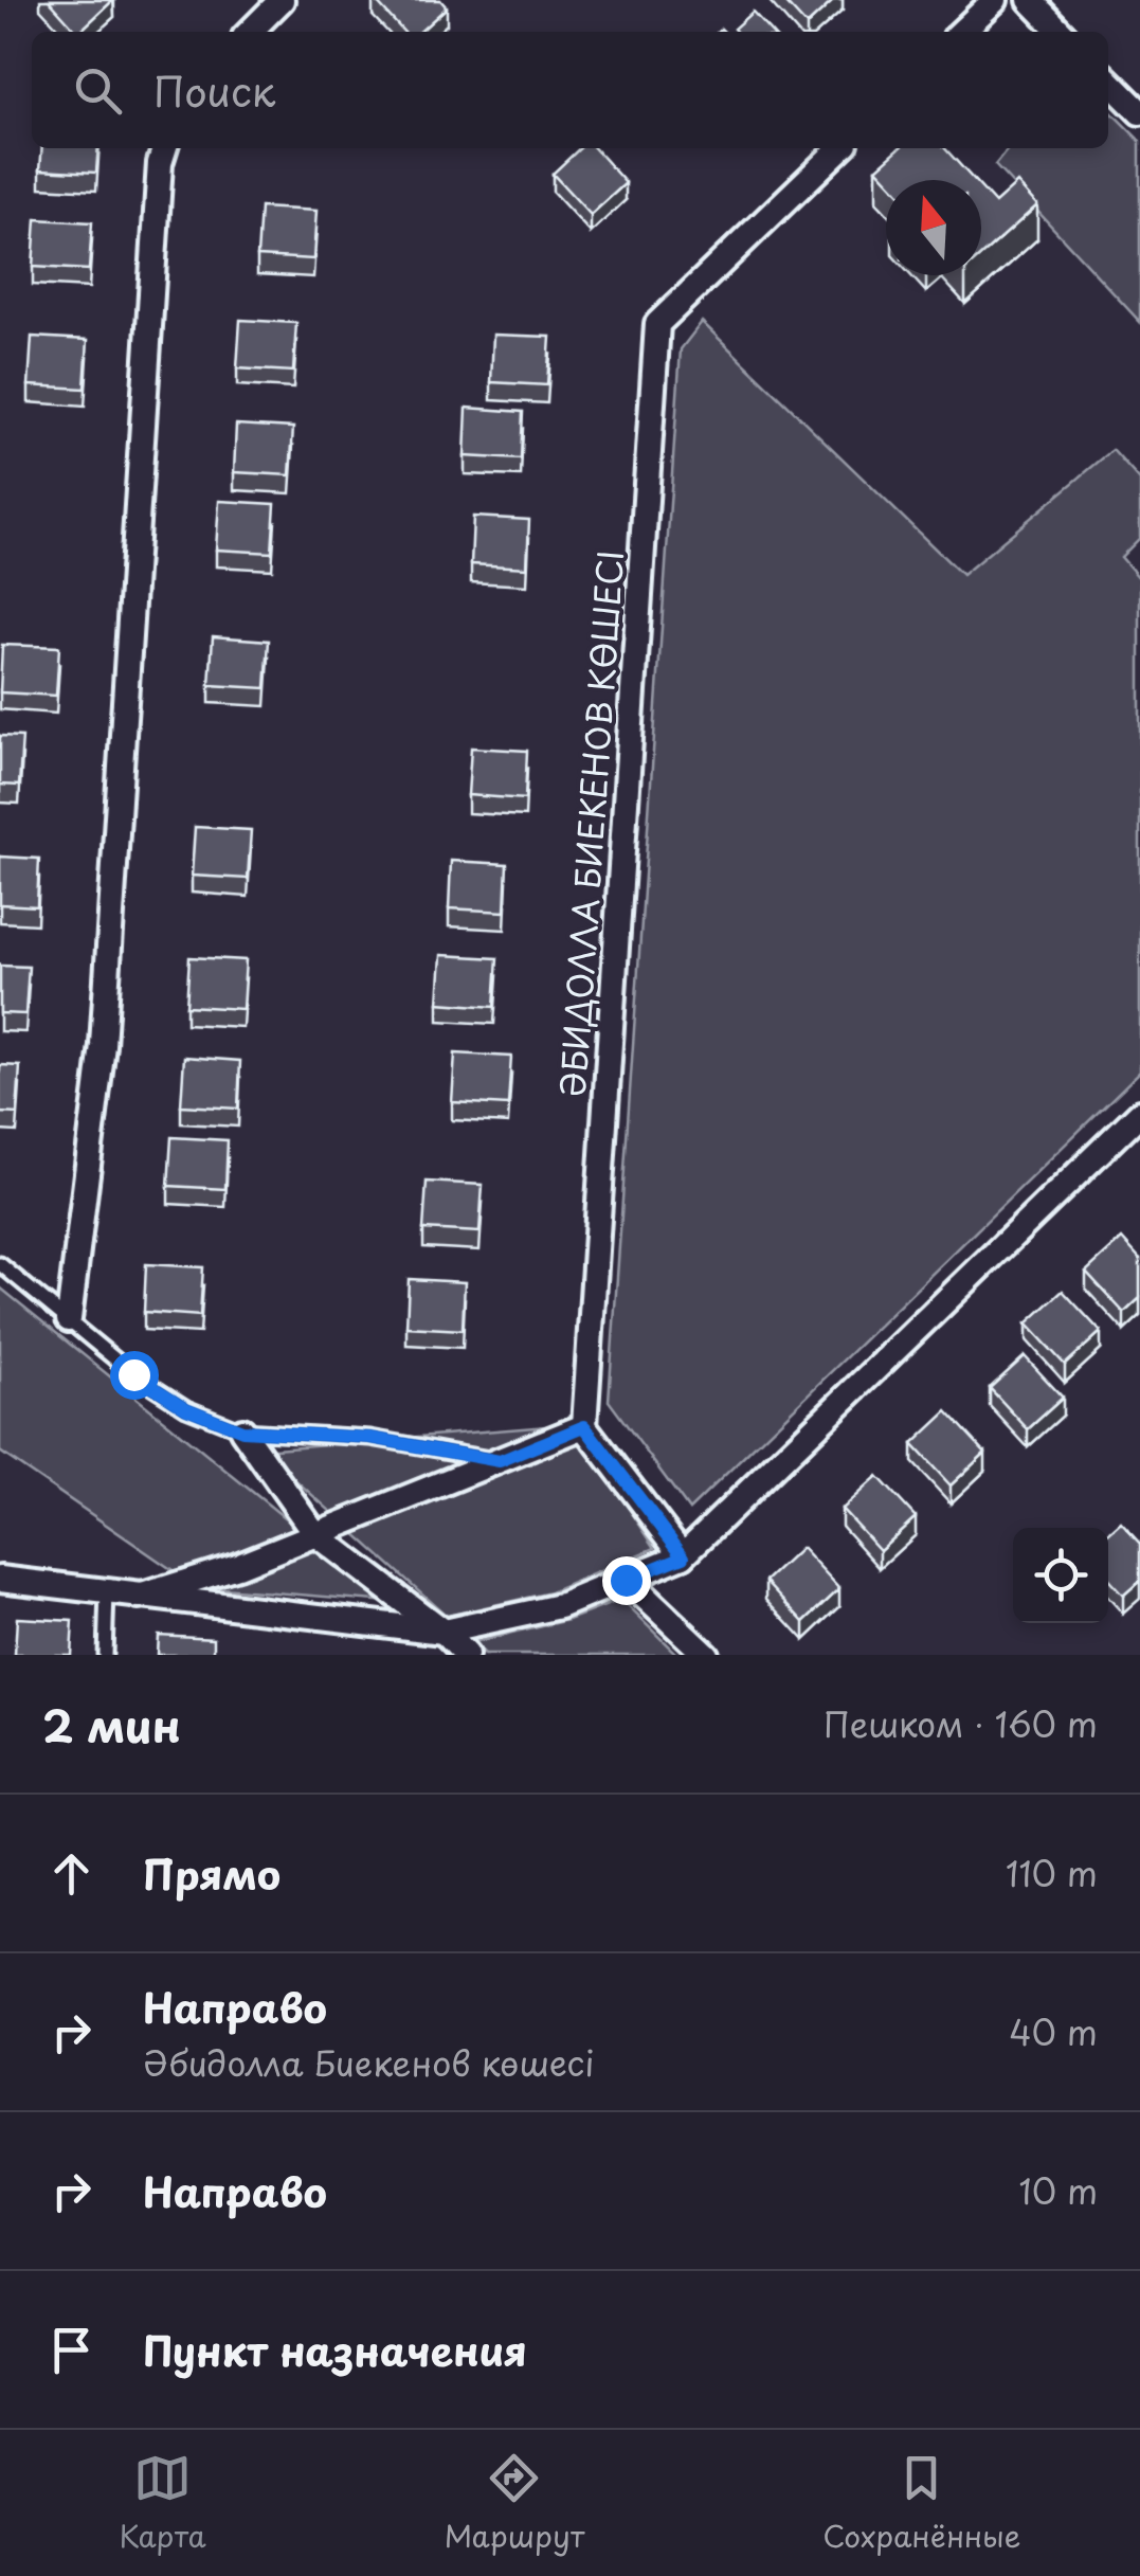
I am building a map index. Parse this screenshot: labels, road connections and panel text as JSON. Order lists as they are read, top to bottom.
{
  "streets": {
    "street": ["ӘБИДОЛЛА БИЕКЕНОВ КӨШЕСІ"]
  },
  "north": "top",
  "page": {
    "search": "Поиск",
    "heading": ["2 мин", "Пешком · 160 m"],
    "list": [
      ["Прямо", "110 m"],
      ["Направо", "Әбидолла Биекенов көшесі", "40 m"],
      ["Направо", "10 m"],
      "Пункт назначения"
    ],
    "nav": ["Карта", "Маршрут", "Сохранённые"]
  }
}
